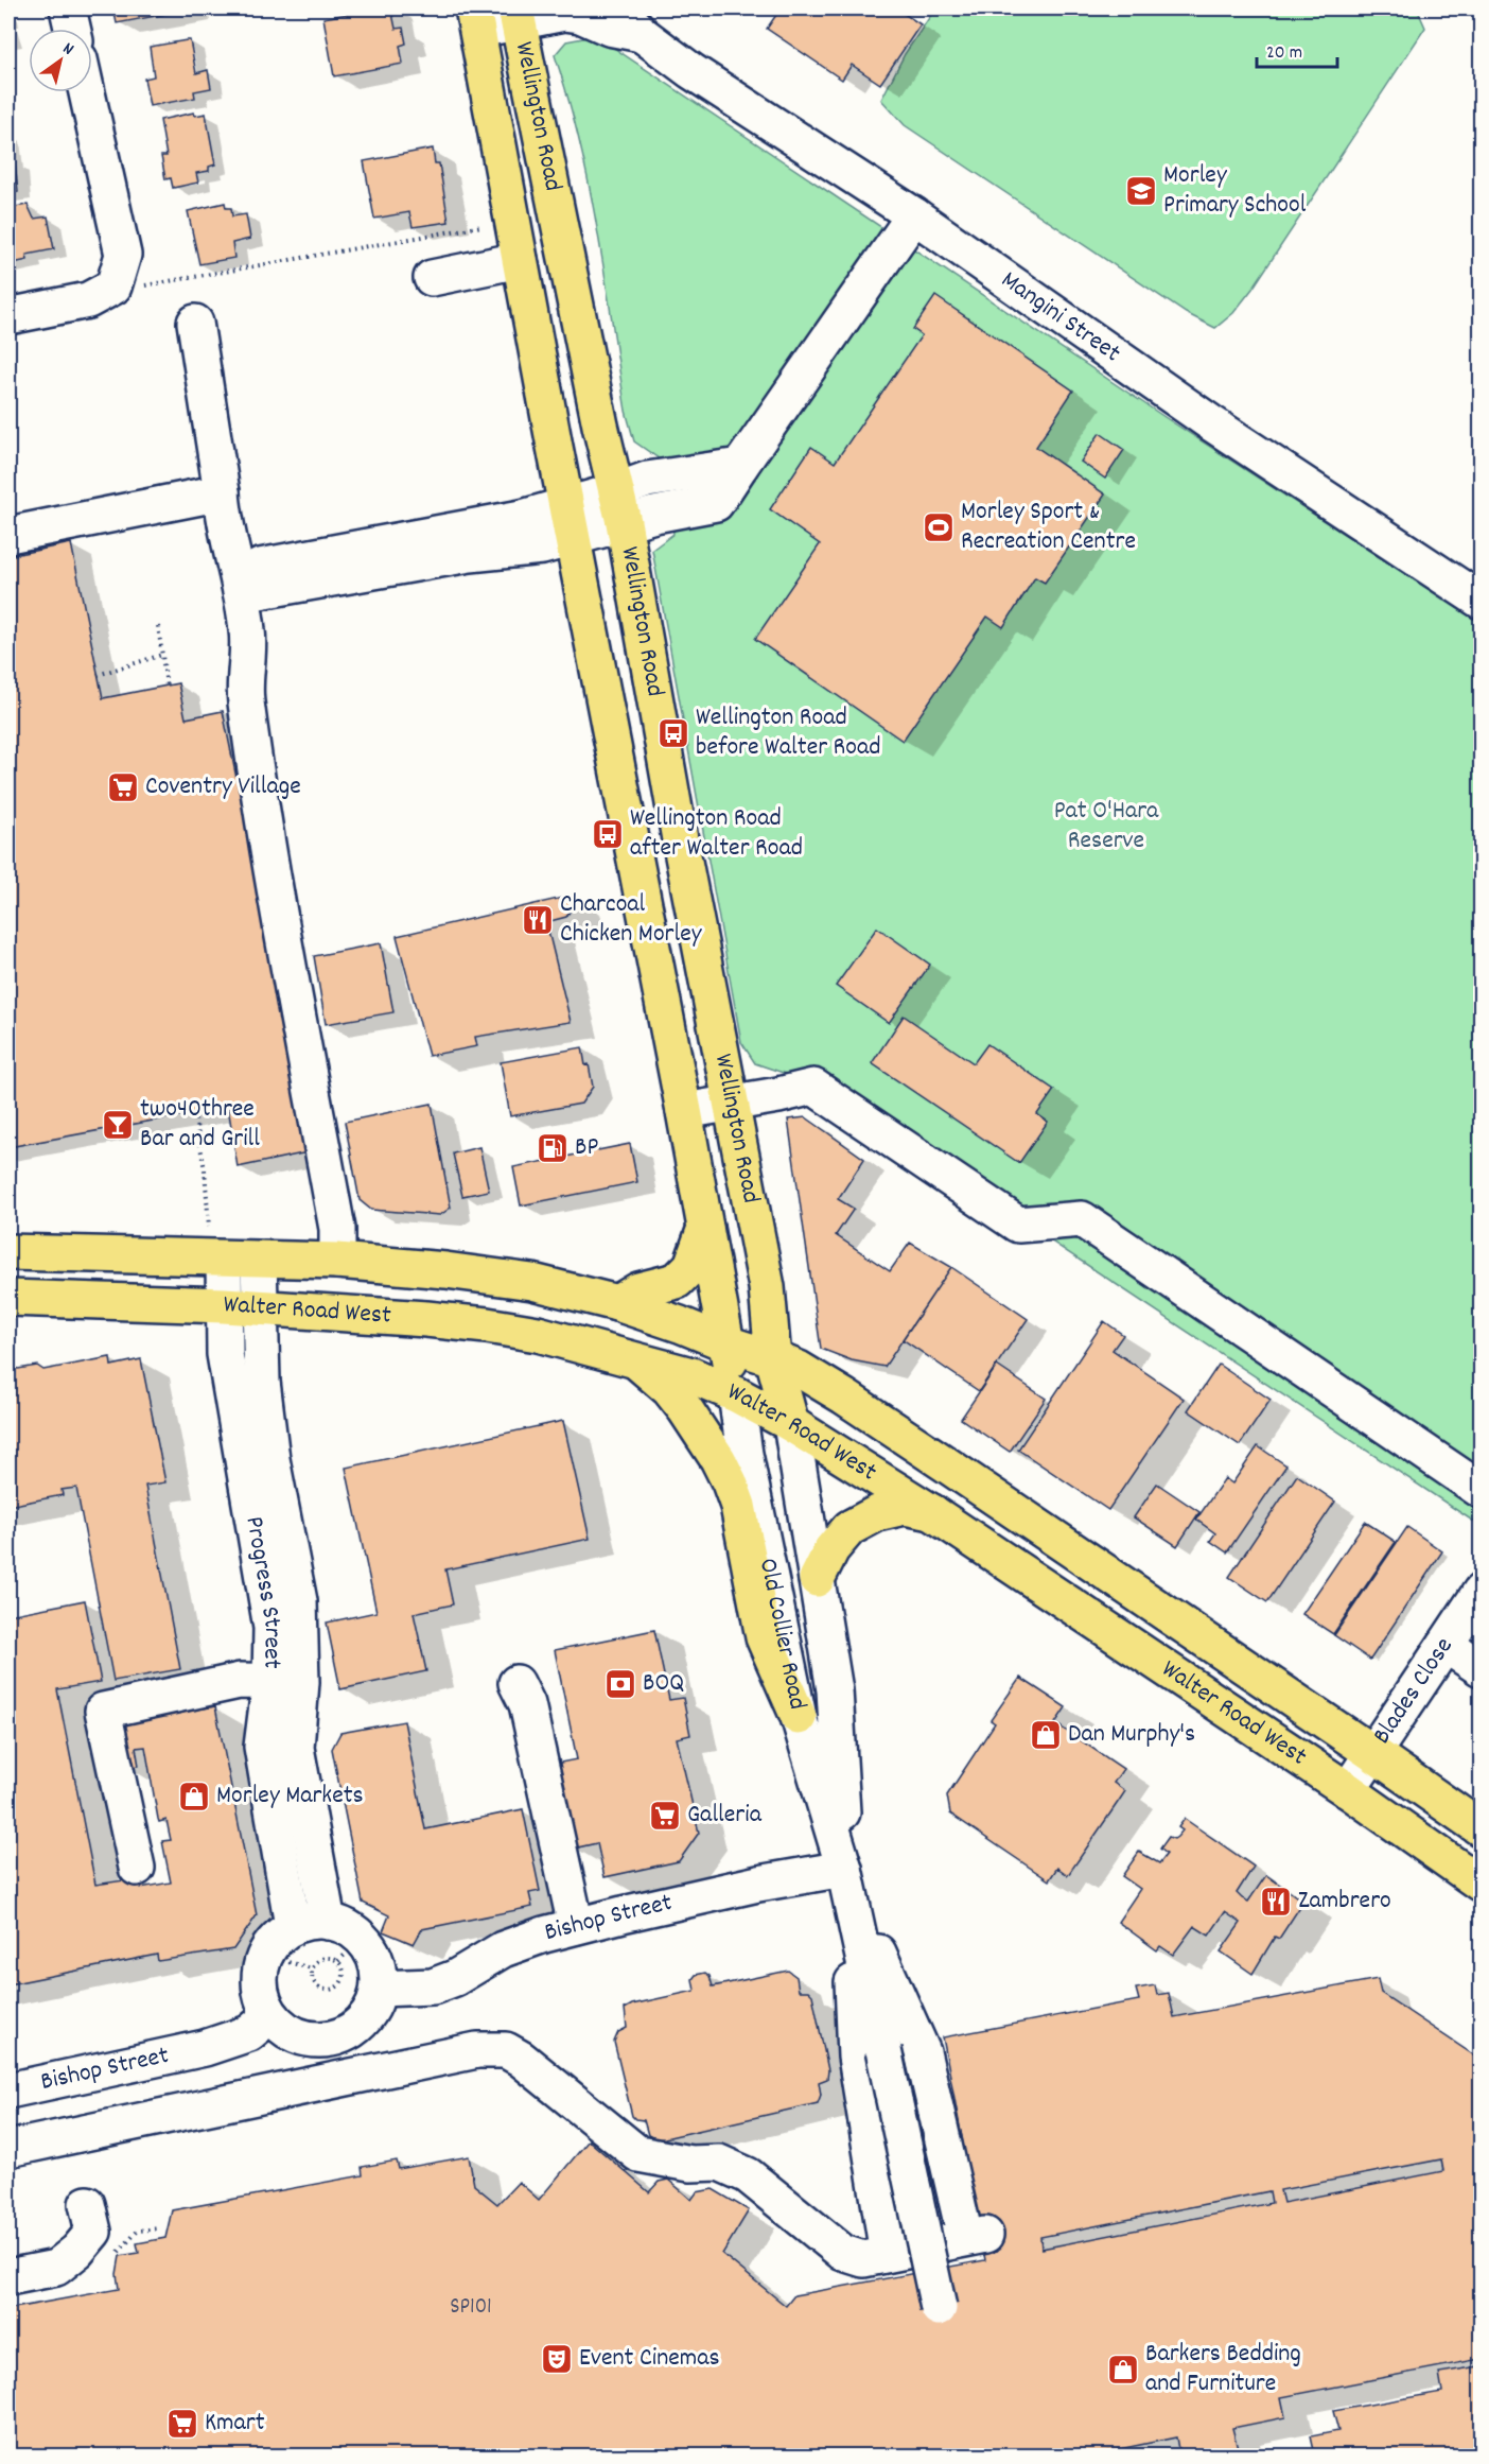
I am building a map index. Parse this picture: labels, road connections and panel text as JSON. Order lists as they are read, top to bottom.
{
  "streets": {
    "main road": ["Wellington Road", "Walter Road West"],
    "street": [
      "Mangini Street",
      "Progress Street",
      "Old Collier Road",
      "Blades Close",
      "Bishop Street"
    ]
  },
  "crossings": [
    ["Wellington Road", "Mangini Street"],
    ["Wellington Road", "Walter Road West"],
    ["Wellington Road", "Old Collier Road"],
    ["Walter Road West", "Progress Street"],
    ["Walter Road West", "Old Collier Road"],
    ["Walter Road West", "Blades Close"],
    ["Old Collier Road", "Bishop Street"]
  ],
  "parks": ["Pat O'Hara Reserve"],
  "places": {
    "school or university": ["Morley Primary School"],
    "sports": ["Morley Sport & Recreation Centre"],
    "bus stop": ["Wellington Road before Walter Road", "Wellington Road after Walter Road"],
    "supermarket": ["Coventry Village", "Galleria", "Kmart"],
    "restaurant": ["Charcoal Chicken Morley", "Zambrero"],
    "bar": ["two40three Bar and Grill"],
    "fuel station": ["BP"],
    "bank": ["BOQ"],
    "shop": ["Dan Murphy's", "Morley Markets", "Barkers Bedding and Furniture"],
    "theatre": ["Event Cinemas"]
  },
  "house_numbers": ["SP101"],
  "scale_bar": "20 m",
  "north": "top right"
}
